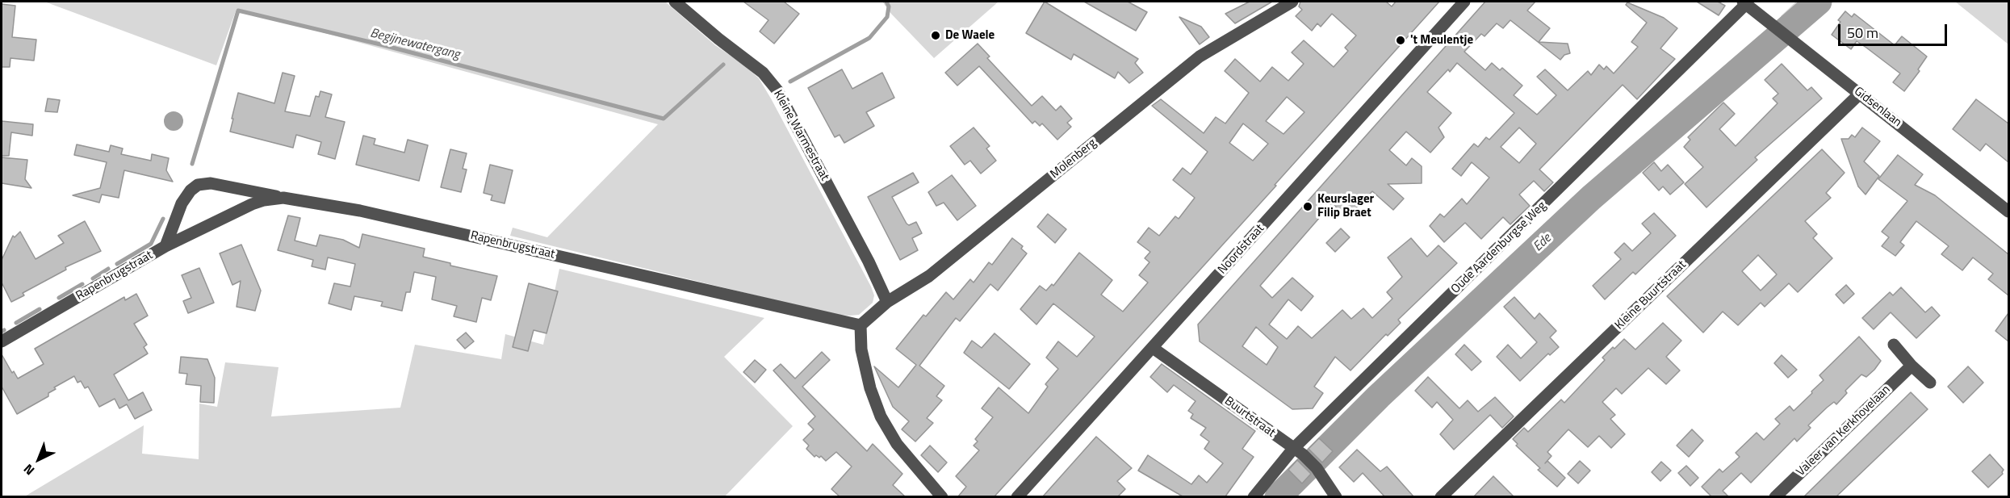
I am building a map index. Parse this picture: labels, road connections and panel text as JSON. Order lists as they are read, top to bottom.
{
  "streets": {
    "street": [
      "Gidsenlaan",
      "Kleine Warmestraat",
      "Molenberg",
      "Rapenbrugstraat",
      "Oude Aardenburgse Weg",
      "Noordstraat",
      "Kleine Buurtstraat",
      "Buurtstraat",
      "Valeer van Kerkhovelaan"
    ]
  },
  "crossings": [
    ["Gidsenlaan", "Oude Aardenburgse Weg"],
    ["Gidsenlaan", "Kleine Buurtstraat"],
    ["Kleine Warmestraat", "Molenberg"],
    ["Molenberg", "Rapenbrugstraat"],
    ["Oude Aardenburgse Weg", "Buurtstraat"],
    ["Noordstraat", "Buurtstraat"]
  ],
  "water": ["Begijnewatergang", "Ede"],
  "places": ["De Waele", "'t Meulentje", "Keurslager Filip Braet"],
  "scale_bar": "50 m",
  "north": "bottom left"
}
